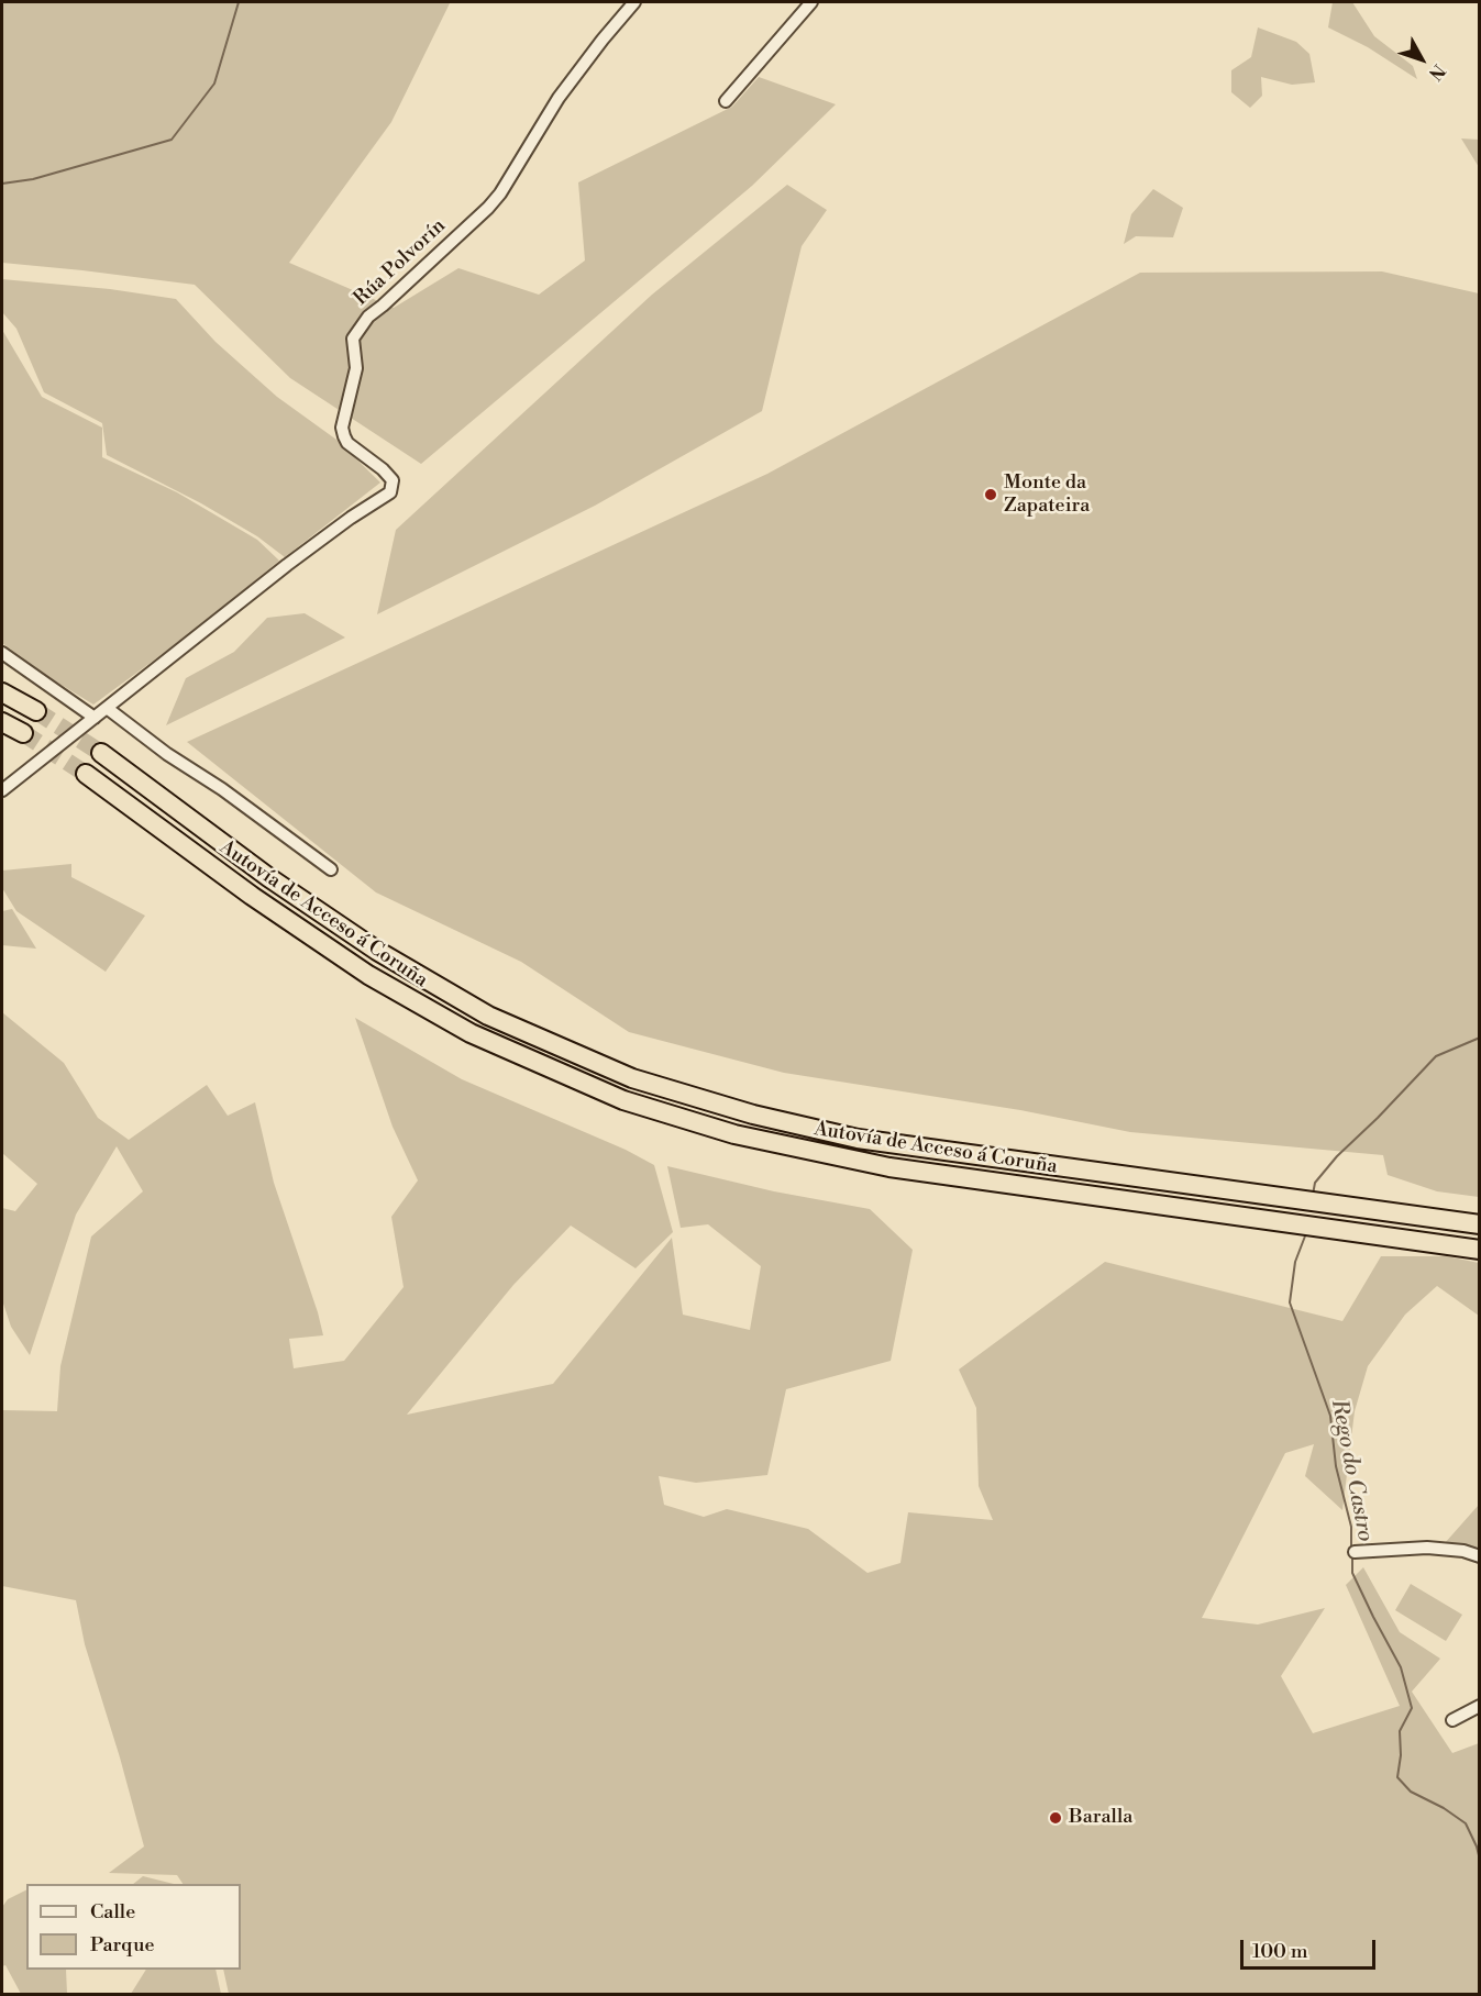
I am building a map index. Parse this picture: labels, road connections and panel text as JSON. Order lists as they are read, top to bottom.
{
  "streets": {
    "highway": ["Autovía de Acceso á Coruña"],
    "street": ["Rúa Polvorín"]
  },
  "water": ["Rego do Castro"],
  "places": ["Monte da Zapateira", "Baralla"],
  "legend": ["Calle", "Parque"],
  "scale_bar": "100 m",
  "north": "bottom right"
}
